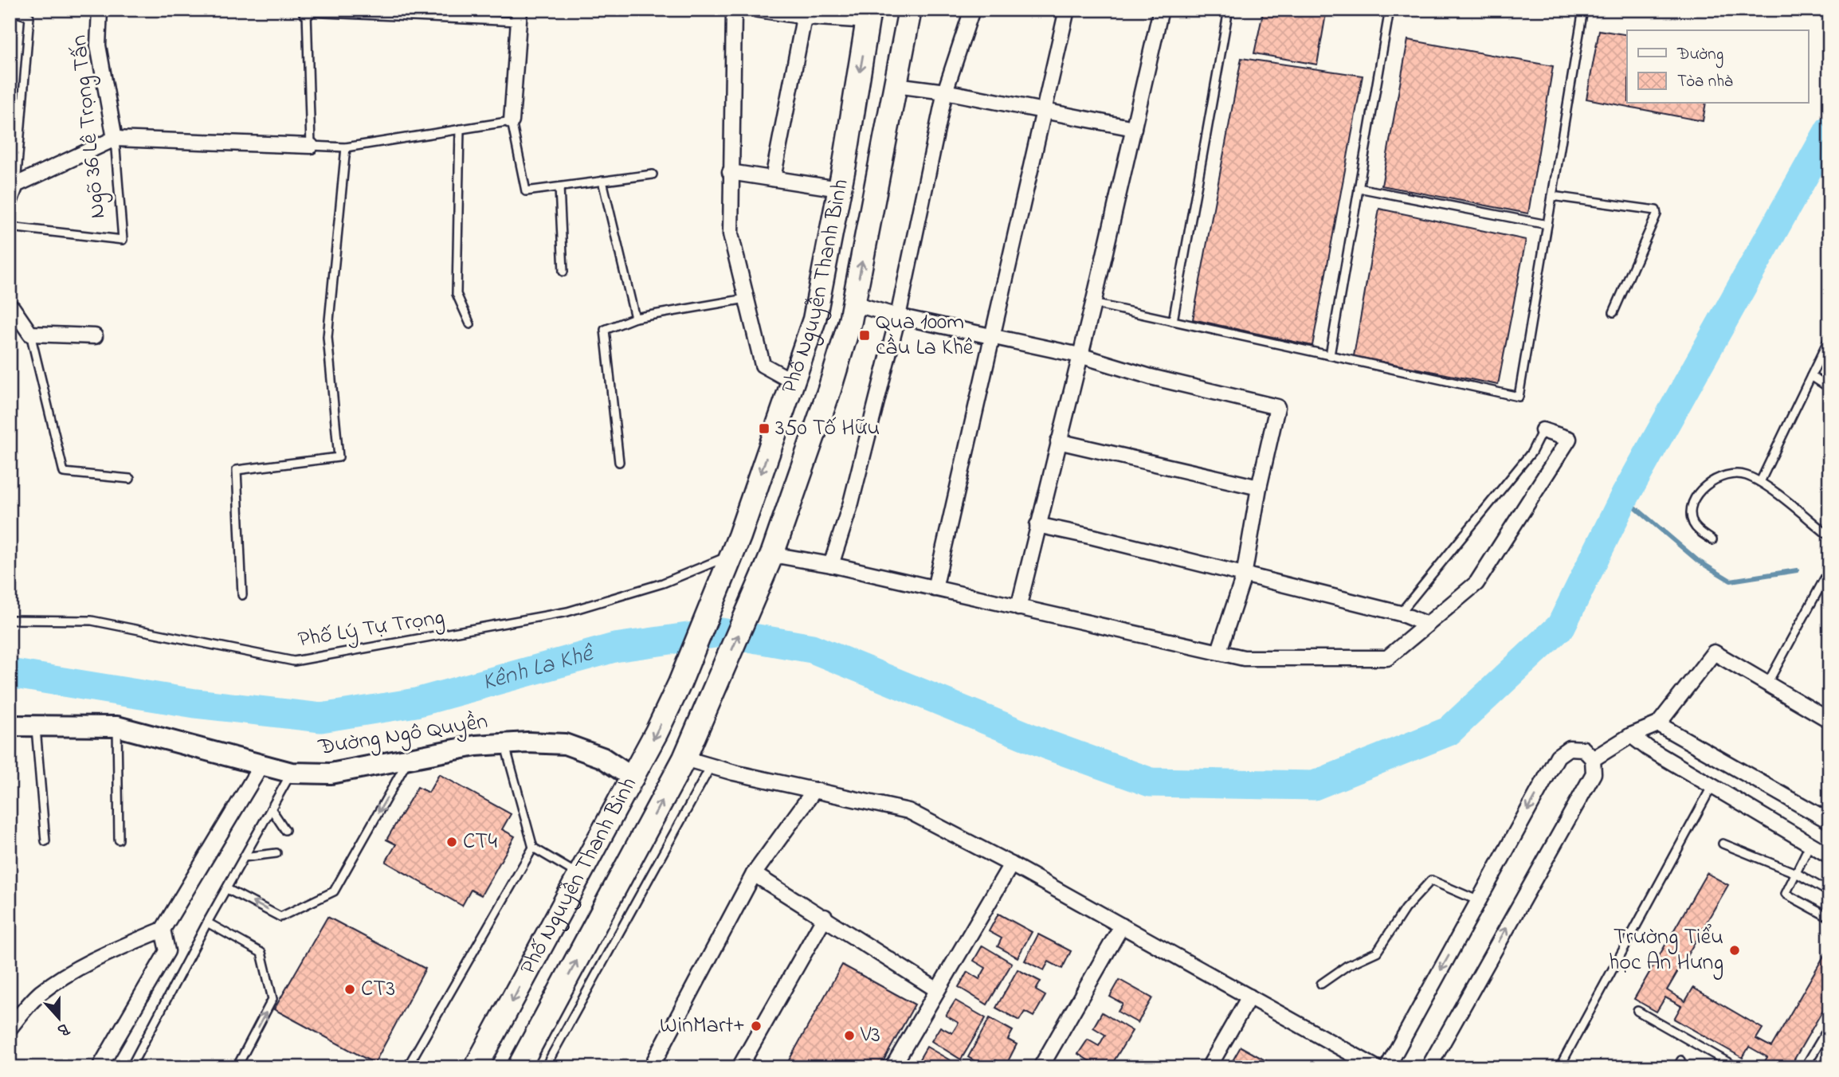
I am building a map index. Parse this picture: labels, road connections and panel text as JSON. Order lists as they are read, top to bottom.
{
  "streets": {
    "main road": ["Phố Nguyễn Thanh Bình"],
    "street": ["Ngõ 36 Lê Trọng Tấn", "Đường Ngô Quyền"],
    "lane": ["Phố Lý Tự Trọng"]
  },
  "crossings": [
    ["Phố Nguyễn Thanh Bình", "Phố Lý Tự Trọng"],
    ["Phố Nguyễn Thanh Bình", "Đường Ngô Quyền"]
  ],
  "water": ["Kênh La Khê"],
  "places": {
    "transit": ["Qua 100m cầu La Khê", "350 Tố Hữu"],
    "other": [
      "CT4",
      "Trường Tiểu học An Hưng",
      "CT3",
      "WinMart+",
      "V3"
    ]
  },
  "legend": ["Đường", "Tòa nhà"],
  "north": "bottom"
}
